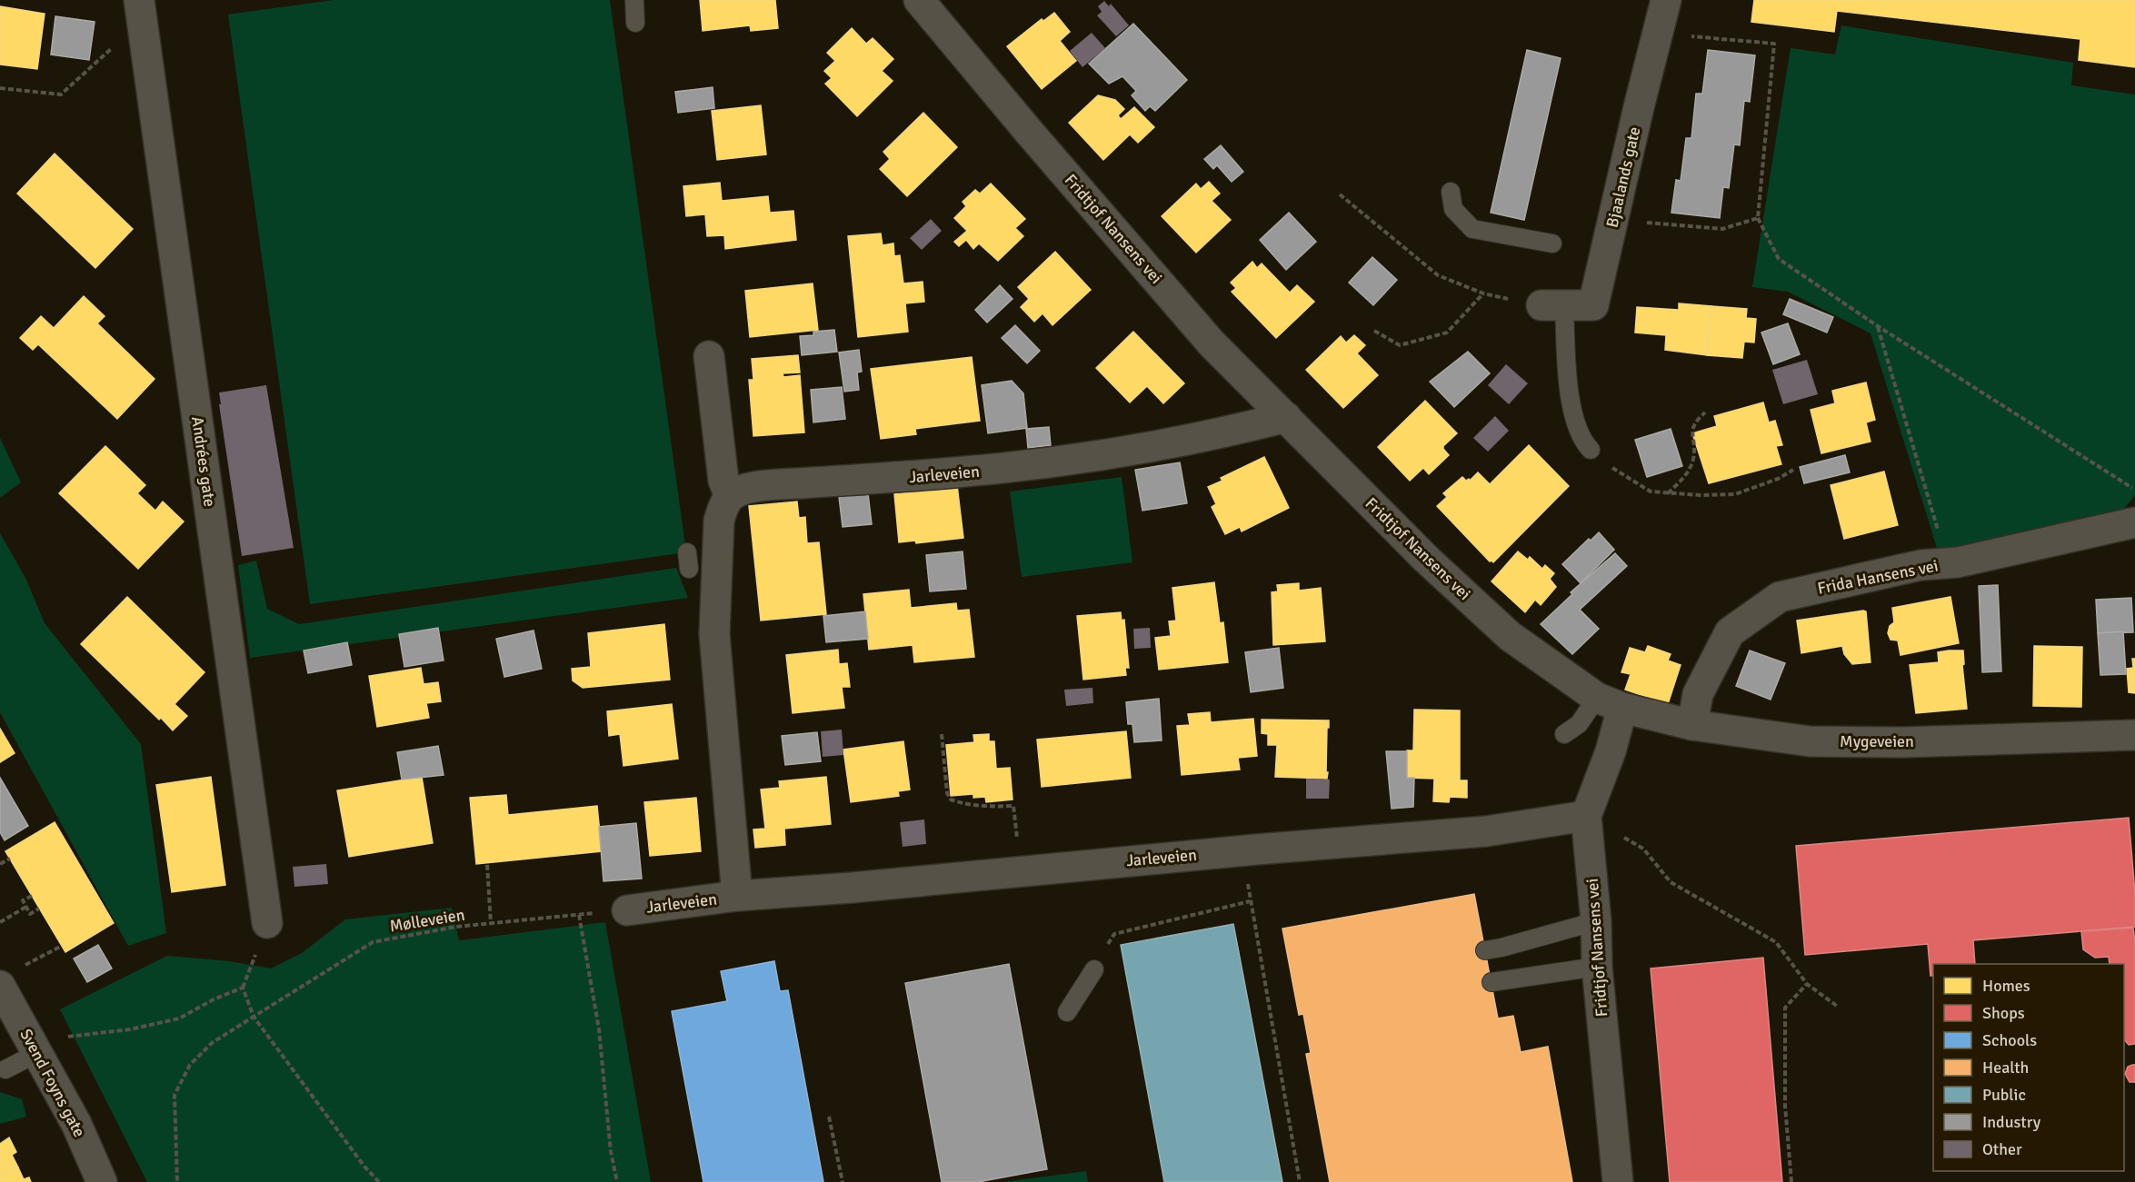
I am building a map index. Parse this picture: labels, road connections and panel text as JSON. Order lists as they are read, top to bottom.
{
  "streets": {
    "street": [
      "Bjaalands gate",
      "Fridtjof Nansens vei",
      "Andrées gate",
      "Jarleveien",
      "Frida Hansens vei",
      "Mygeveien",
      "Svend Foyns gate"
    ],
    "path": ["Mølleveien"]
  },
  "crossings": [
    ["Fridtjof Nansens vei", "Jarleveien"],
    ["Fridtjof Nansens vei", "Mygeveien"],
    ["Jarleveien", "Mølleveien"],
    ["Frida Hansens vei", "Mygeveien"]
  ],
  "legend": [
    "Homes",
    "Shops",
    "Schools",
    "Health",
    "Public",
    "Industry",
    "Other"
  ]
}
